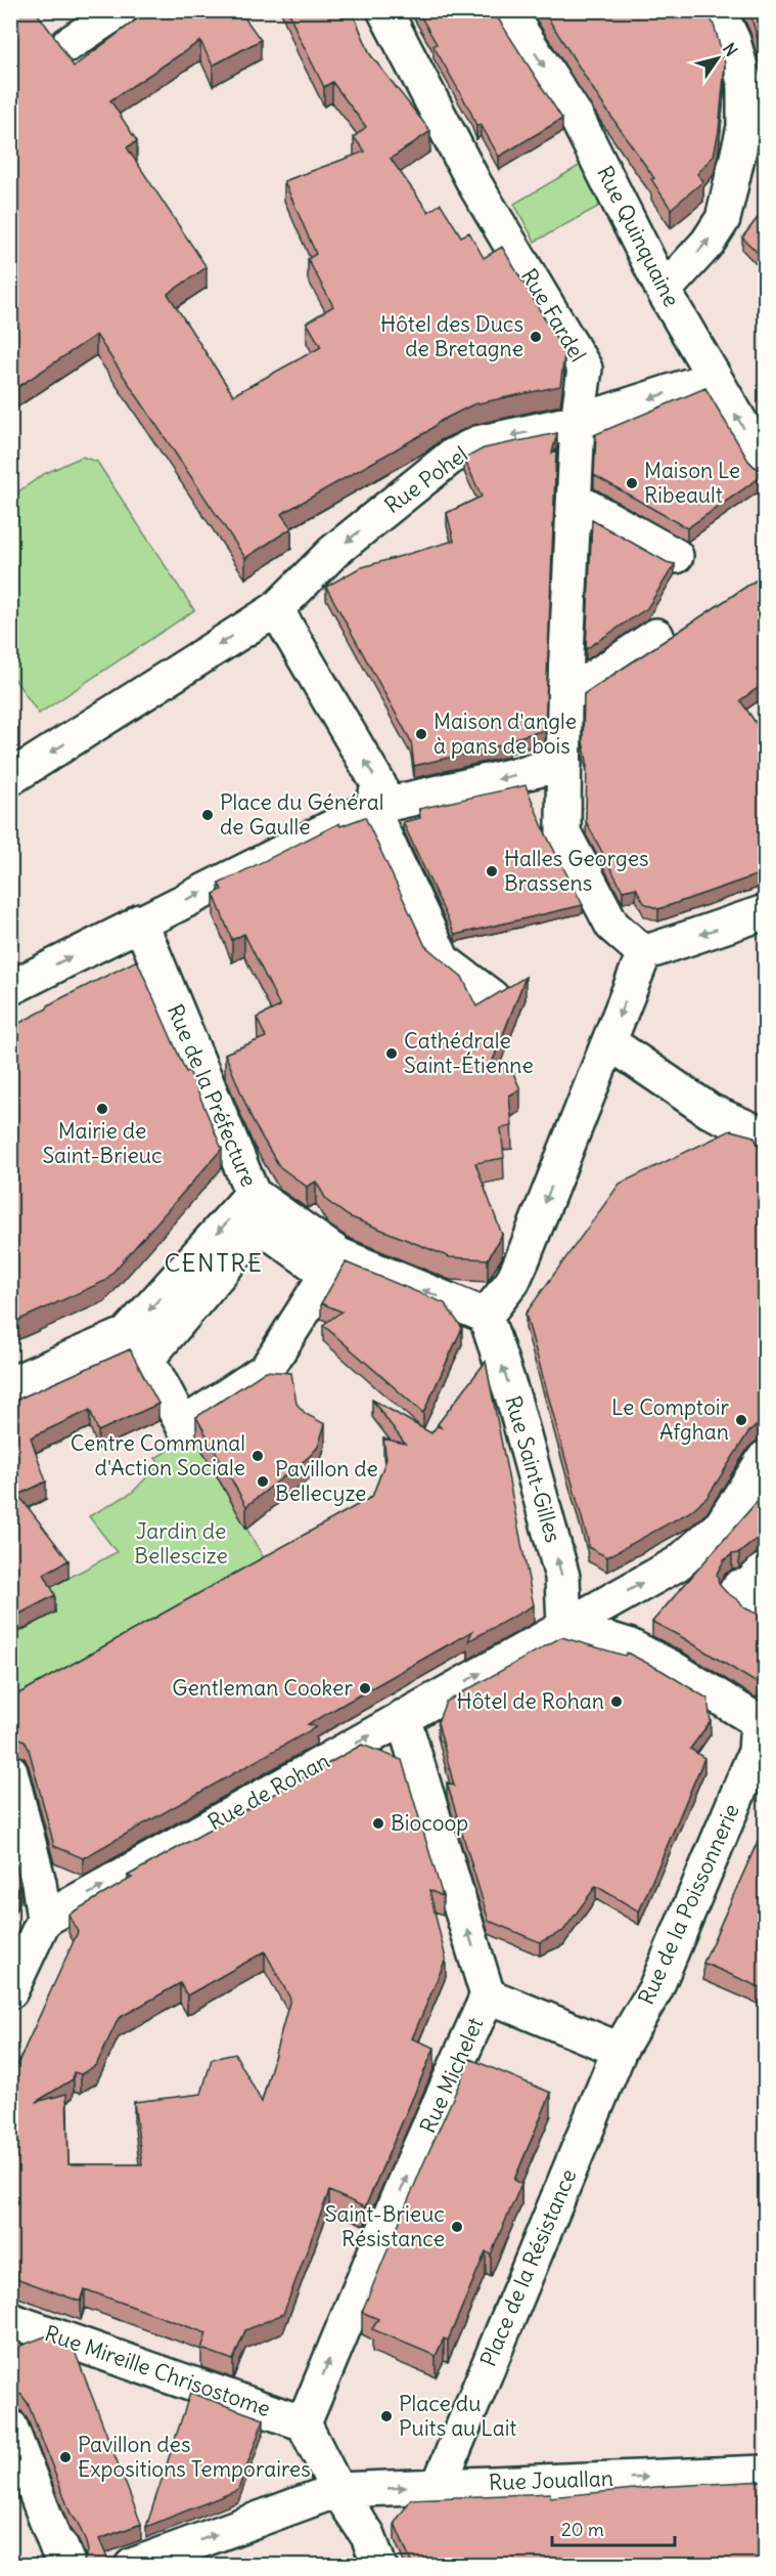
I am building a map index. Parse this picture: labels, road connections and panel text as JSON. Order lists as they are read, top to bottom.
{
  "streets": {
    "street": [
      "Rue Quinquaine",
      "Rue Fardel",
      "Rue Pohel",
      "Rue de la Préfecture",
      "Rue Saint-Gilles",
      "Rue de Rohan",
      "Rue de la Poissonnerie",
      "Rue Michelet",
      "Place de la Résistance",
      "Rue Mireille Chrisostome",
      "Rue Jouallan"
    ]
  },
  "crossings": [
    ["Rue Quinquaine", "Rue Pohel"],
    ["Rue Fardel", "Rue Pohel"],
    ["Rue de la Préfecture", "Rue Saint-Gilles"],
    ["Rue Saint-Gilles", "Rue de Rohan"],
    ["Rue de Rohan", "Rue Michelet"],
    ["Rue de la Poissonnerie", "Place de la Résistance"],
    ["Rue Michelet", "Rue Mireille Chrisostome"],
    ["Place de la Résistance", "Rue Jouallan"]
  ],
  "one_way": [
    "Rue de la Préfecture",
    "Rue Saint-Gilles",
    "Rue de Rohan",
    "Rue Michelet",
    "Rue Jouallan"
  ],
  "districts": ["CENTRE"],
  "parks": ["Jardin de Bellescize"],
  "places": [
    "Hôtel des Ducs de Bretagne",
    "Maison Le Ribeault",
    "Maison d'angle à pans de bois",
    "Place du Général de Gaulle",
    "Halles Georges Brassens",
    "Cathédrale Saint-Étienne",
    "Mairie de Saint-Brieuc",
    "Le Comptoir Afghan",
    "Centre Communal d'Action Sociale",
    "Pavillon de Bellecyze",
    "Gentleman Cooker",
    "Hôtel de Rohan",
    "Biocoop",
    "Saint-Brieuc Résistance",
    "Place du Puits au Lait",
    "Pavillon des Expositions Temporaires"
  ],
  "scale_bar": "20 m",
  "north": "top right"
}
